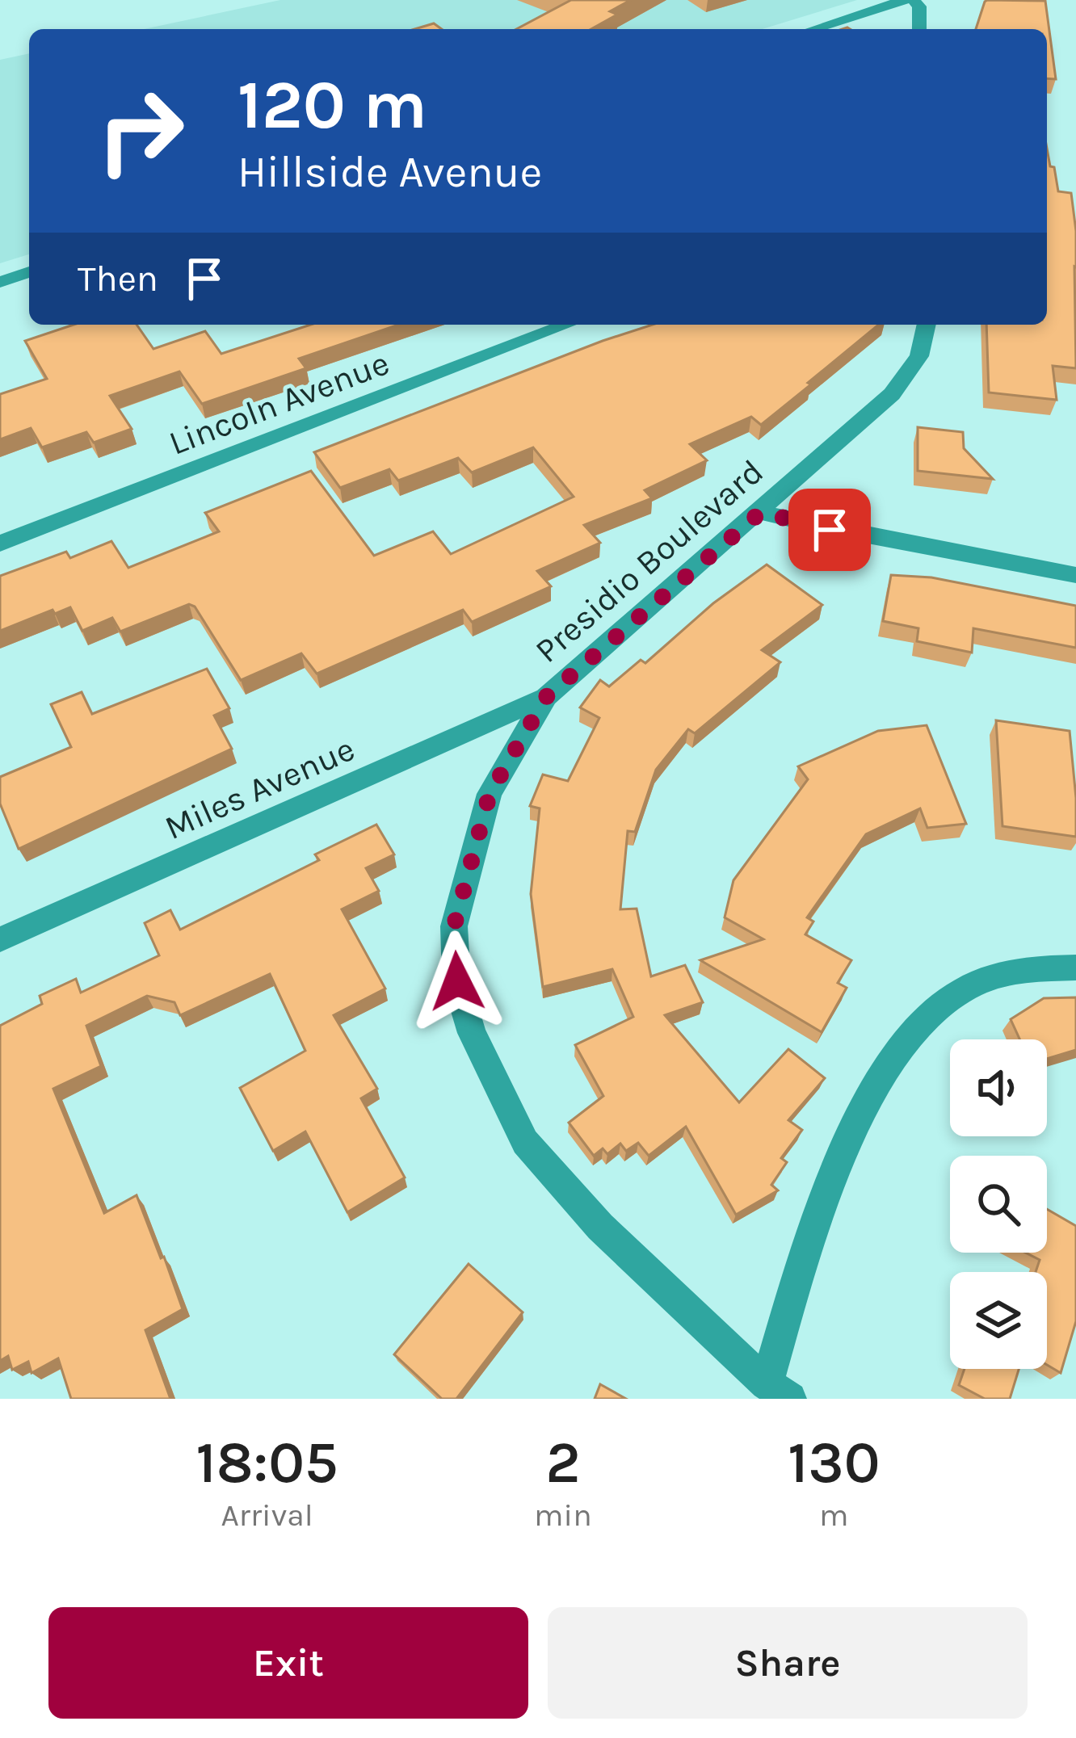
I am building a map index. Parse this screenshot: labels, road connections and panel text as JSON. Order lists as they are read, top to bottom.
{
  "streets": {
    "street": ["Lincoln Avenue", "Presidio Boulevard", "Miles Avenue"]
  },
  "crossings": [
    ["Presidio Boulevard", "Miles Avenue"]
  ],
  "page": {
    "turn": ["120 m", "Hillside Avenue"],
    "then": "Then",
    "eta": [
      "18:05",
      "Arrival",
      "2",
      "min",
      "130",
      "m"
    ],
    "buttons": ["Exit", "Share"]
  }
}
